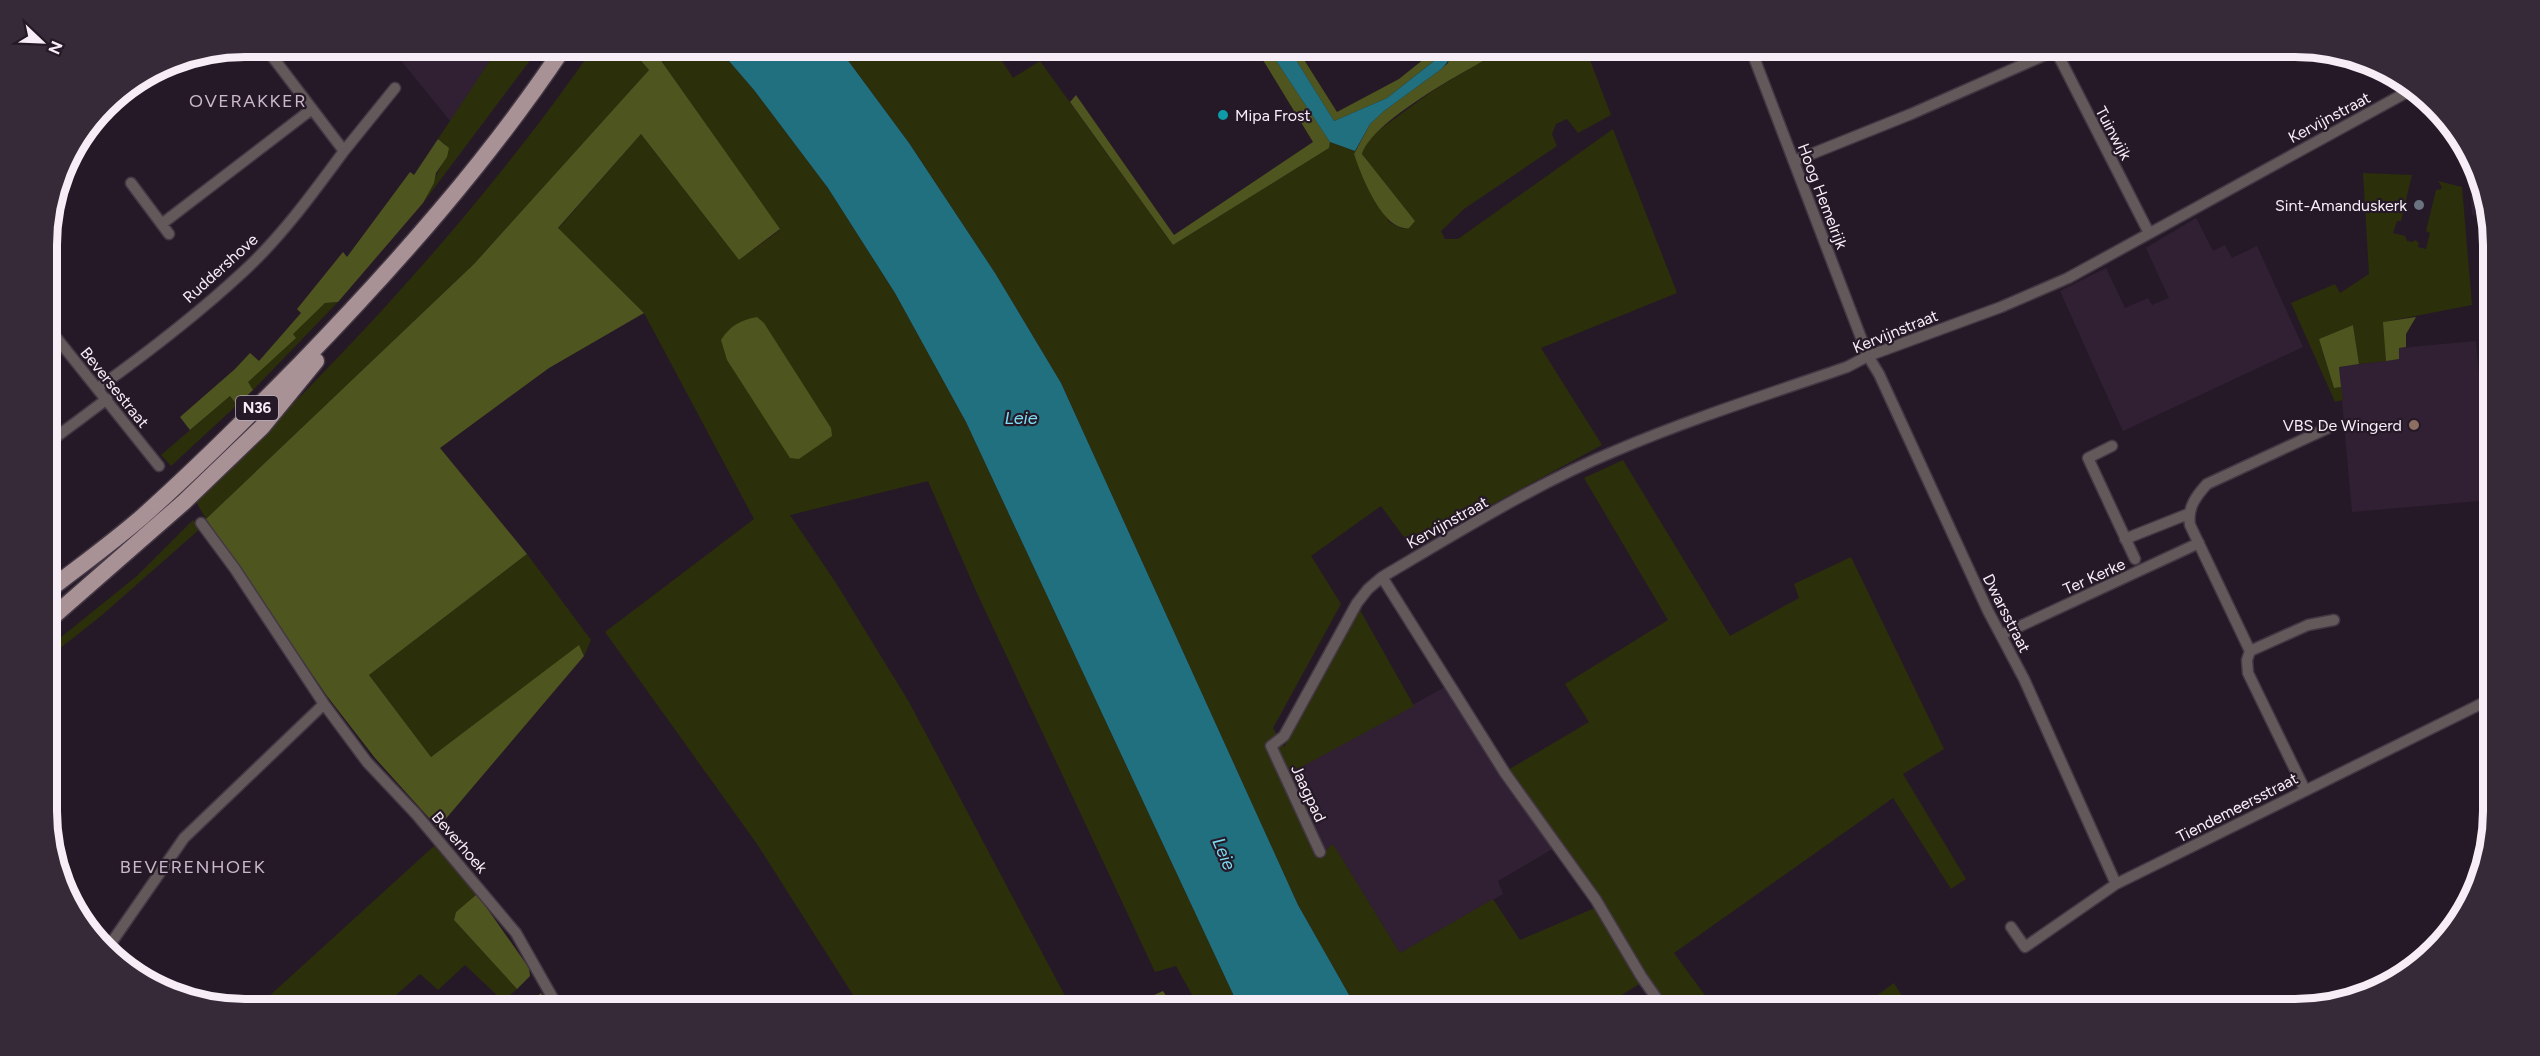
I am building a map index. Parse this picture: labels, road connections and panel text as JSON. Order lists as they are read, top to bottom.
{
  "streets": {
    "main road": ["N36"],
    "street": [
      "Kervijnstraat",
      "Tuinwijk",
      "Hoog Hemelrijk",
      "Ruddershove",
      "Beversestraat",
      "Ter Kerke",
      "Dwarsstraat",
      "Jaagpad",
      "Tiendemeersstraat",
      "Beverhoek"
    ]
  },
  "crossings": [
    ["Kervijnstraat", "Tuinwijk"],
    ["Kervijnstraat", "Hoog Hemelrijk"],
    ["Kervijnstraat", "Dwarsstraat"],
    ["Kervijnstraat", "Jaagpad"],
    ["Hoog Hemelrijk", "Dwarsstraat"],
    ["Ruddershove", "Beversestraat"],
    ["Ter Kerke", "Dwarsstraat"],
    ["Dwarsstraat", "Tiendemeersstraat"]
  ],
  "districts": ["OVERAKKER", "BEVERENHOEK"],
  "water": ["Leie"],
  "places": ["Mipa Frost", "Sint-Amanduskerk", "VBS De Wingerd"],
  "north": "bottom right"
}
